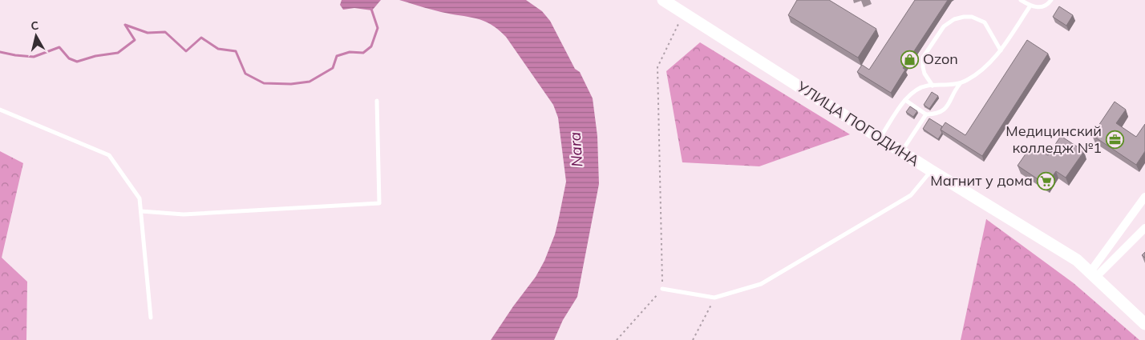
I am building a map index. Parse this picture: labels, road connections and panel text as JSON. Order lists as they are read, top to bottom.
{
  "streets": {
    "street": ["УЛИЦА ПОГОДИНА"]
  },
  "water": ["Nara"],
  "places": {
    "shop": ["Ozon"],
    "office": ["Медицинский колледж №1"],
    "supermarket": ["Магнит у дома"]
  },
  "north": "top"
}
